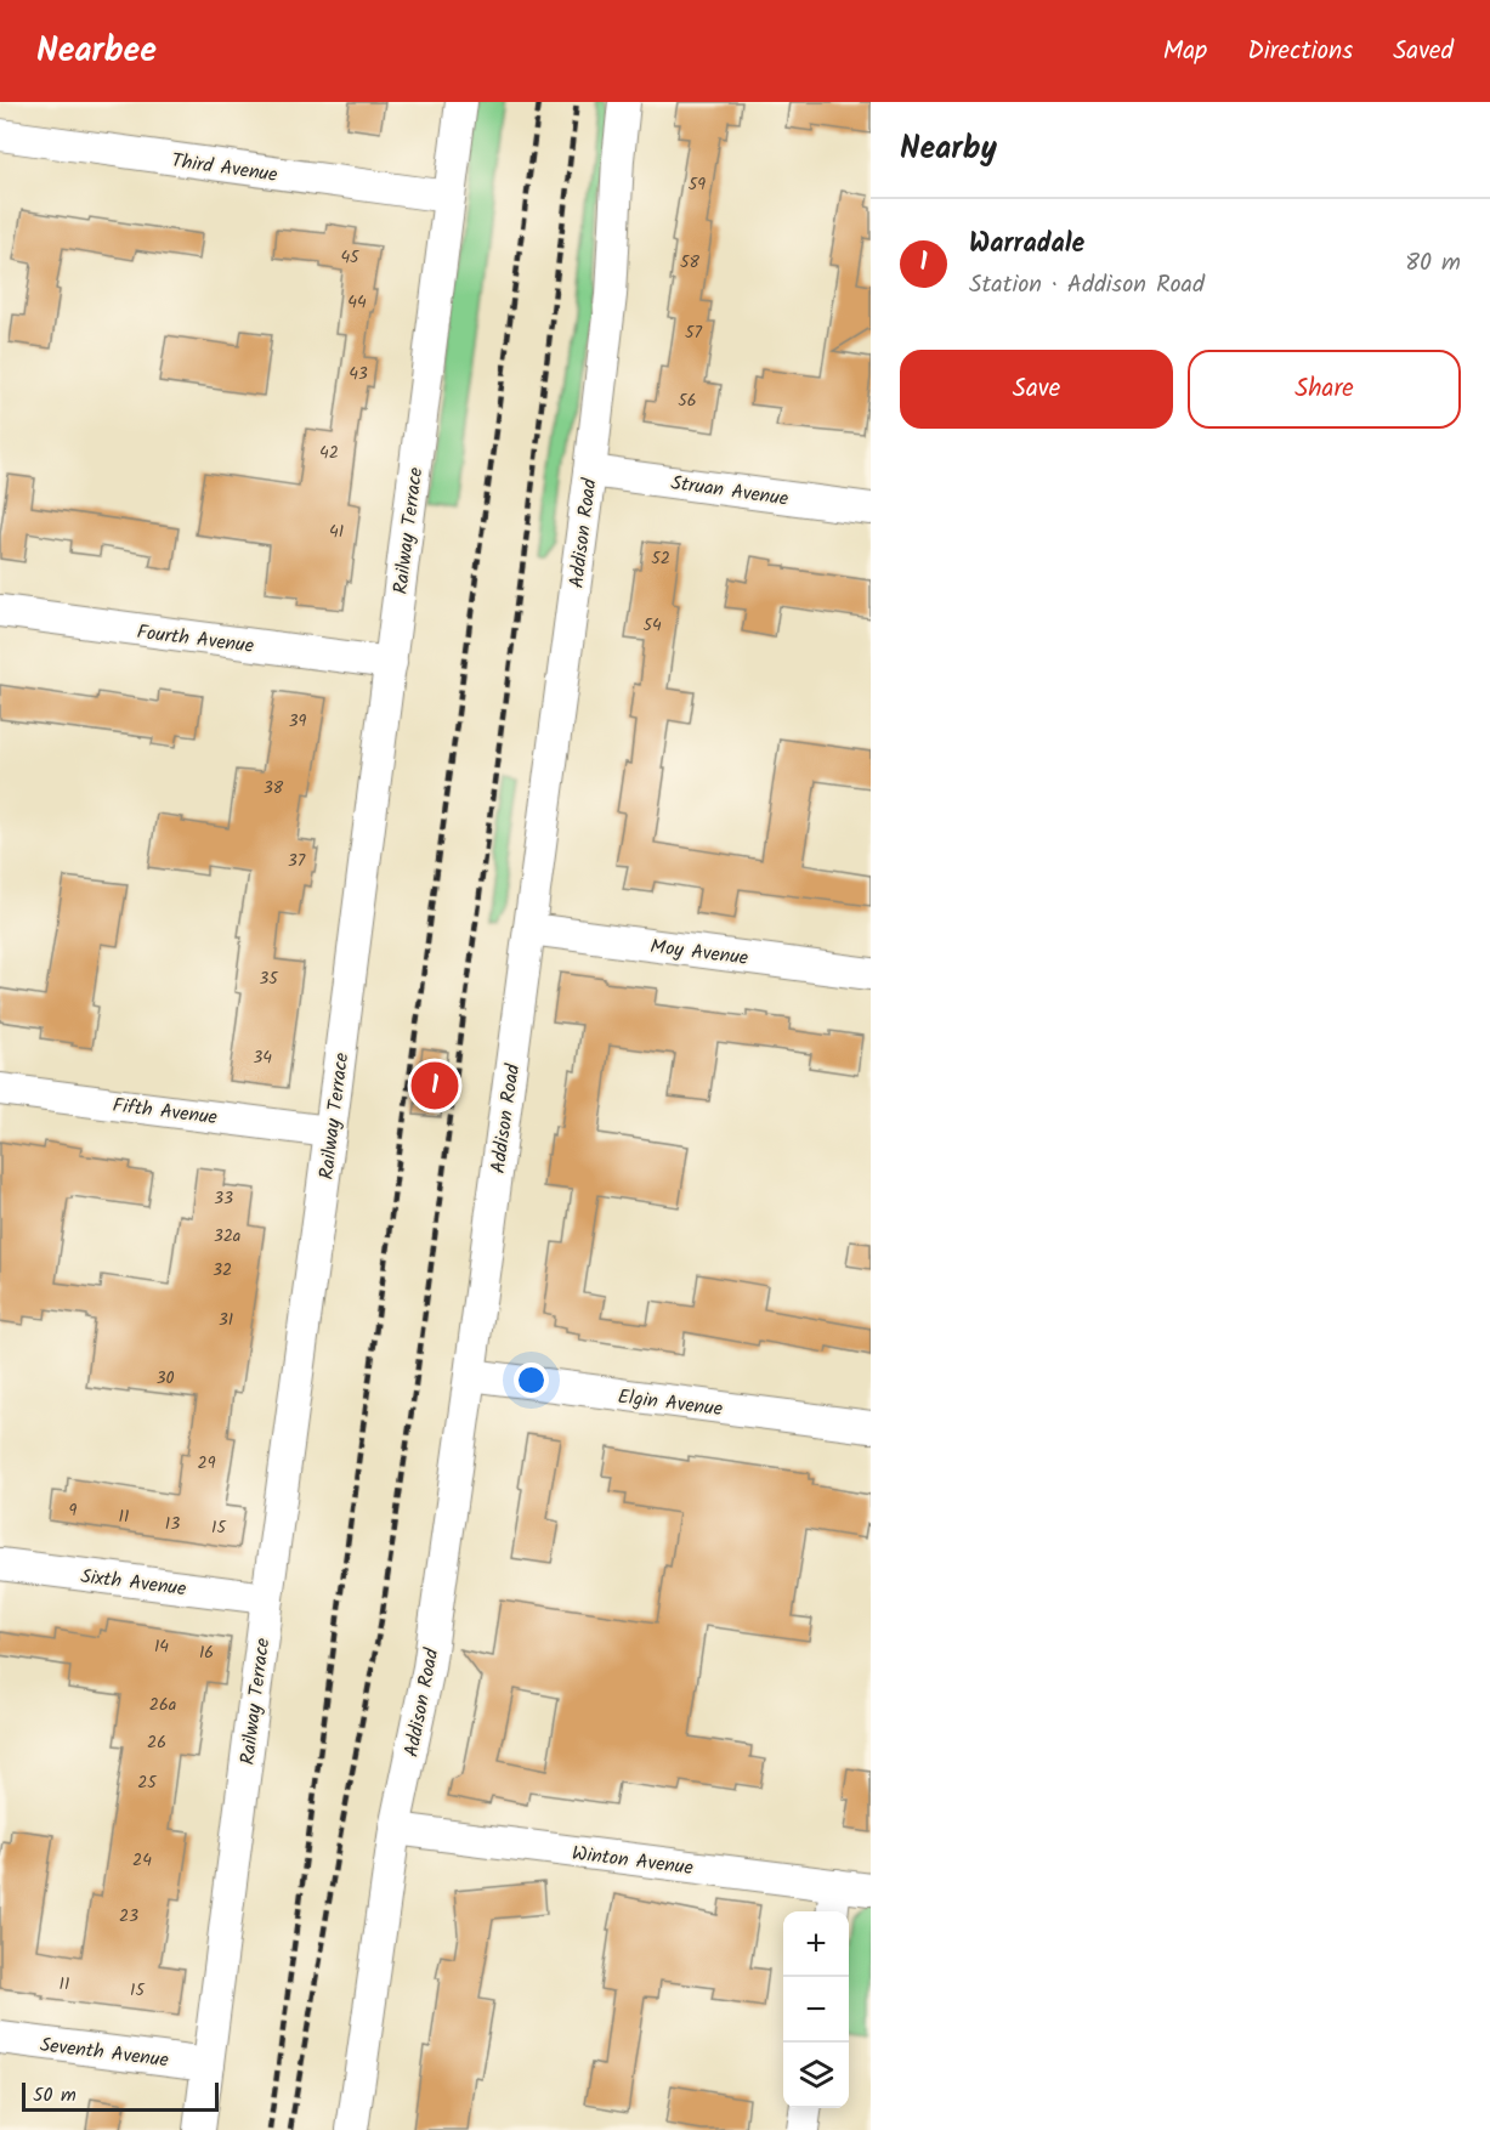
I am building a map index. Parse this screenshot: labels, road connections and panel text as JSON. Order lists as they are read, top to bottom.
{
  "streets": {
    "street": [
      "Third Avenue",
      "Struan Avenue",
      "Railway Terrace",
      "Addison Road",
      "Fourth Avenue",
      "Moy Avenue",
      "Fifth Avenue",
      "Elgin Avenue",
      "Sixth Avenue",
      "Winton Avenue",
      "Seventh Avenue"
    ]
  },
  "crossings": [
    ["Third Avenue", "Railway Terrace"],
    ["Struan Avenue", "Addison Road"],
    ["Railway Terrace", "Fourth Avenue"],
    ["Railway Terrace", "Fifth Avenue"],
    ["Railway Terrace", "Sixth Avenue"],
    ["Railway Terrace", "Seventh Avenue"],
    ["Addison Road", "Moy Avenue"],
    ["Addison Road", "Elgin Avenue"],
    ["Addison Road", "Winton Avenue"]
  ],
  "house_numbers": [
    "59",
    "45",
    "58",
    "44",
    "57",
    "43",
    "56",
    "42",
    "41",
    "52",
    "54",
    "39",
    "38",
    "37",
    "35",
    "34",
    "33",
    "32a",
    "32",
    "31",
    "30",
    "29",
    "9",
    "11",
    "13",
    "15",
    "14",
    "16",
    "26a",
    "26",
    "25",
    "24",
    "23",
    "11",
    "15"
  ],
  "scale_bar": "50 m",
  "page": {
    "header": "Nearbee",
    "nav": ["Map", "Directions", "Saved"],
    "heading": "Nearby",
    "list": [
      {
        "mark": "1",
        "name": "Warradale",
        "note": "Station · Addison Road",
        "value": "80 m"
      }
    ],
    "buttons": ["Save", "Share"],
    "pins": "1",
    "map_buttons": ["+", "−"],
    "scale": "50 m"
  }
}
